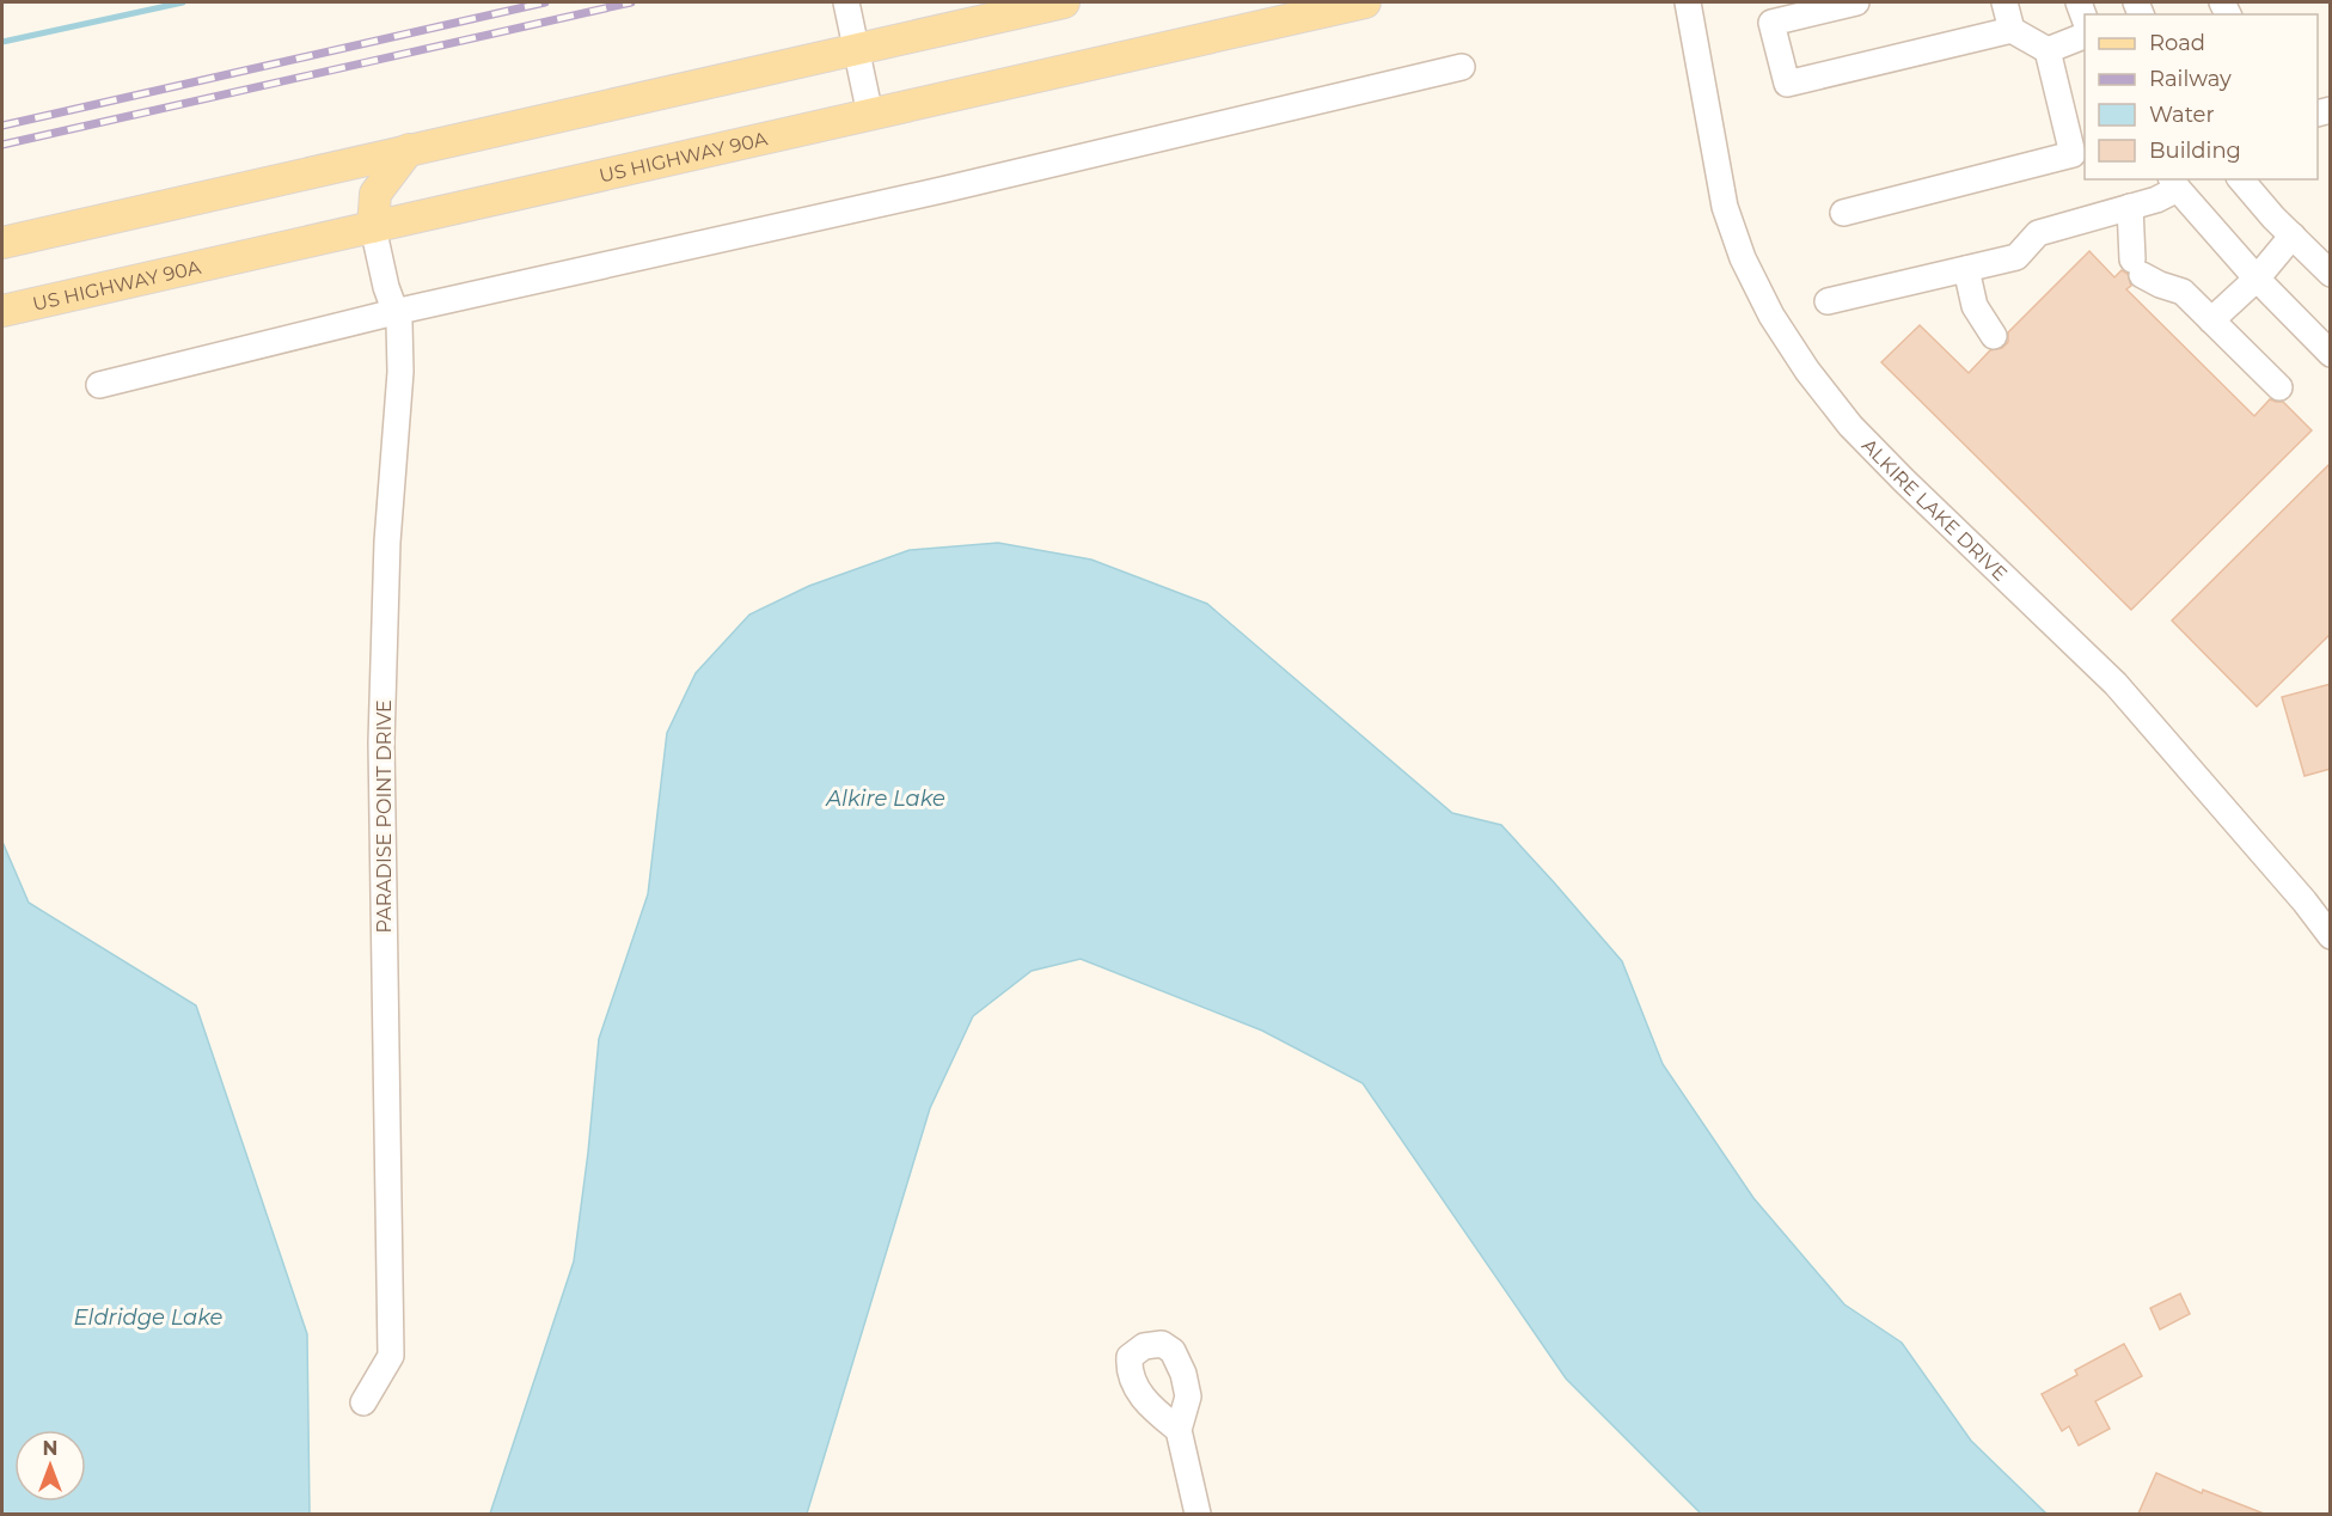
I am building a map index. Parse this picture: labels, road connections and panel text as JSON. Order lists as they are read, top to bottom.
{
  "streets": {
    "main road": ["US HIGHWAY 90A"],
    "street": ["ALKIRE LAKE DRIVE", "PARADISE POINT DRIVE"]
  },
  "crossings": [
    ["US HIGHWAY 90A", "PARADISE POINT DRIVE"]
  ],
  "water": ["Alkire Lake", "Eldridge Lake"],
  "legend": [
    "Road",
    "Railway",
    "Water",
    "Building"
  ],
  "north": "top"
}
